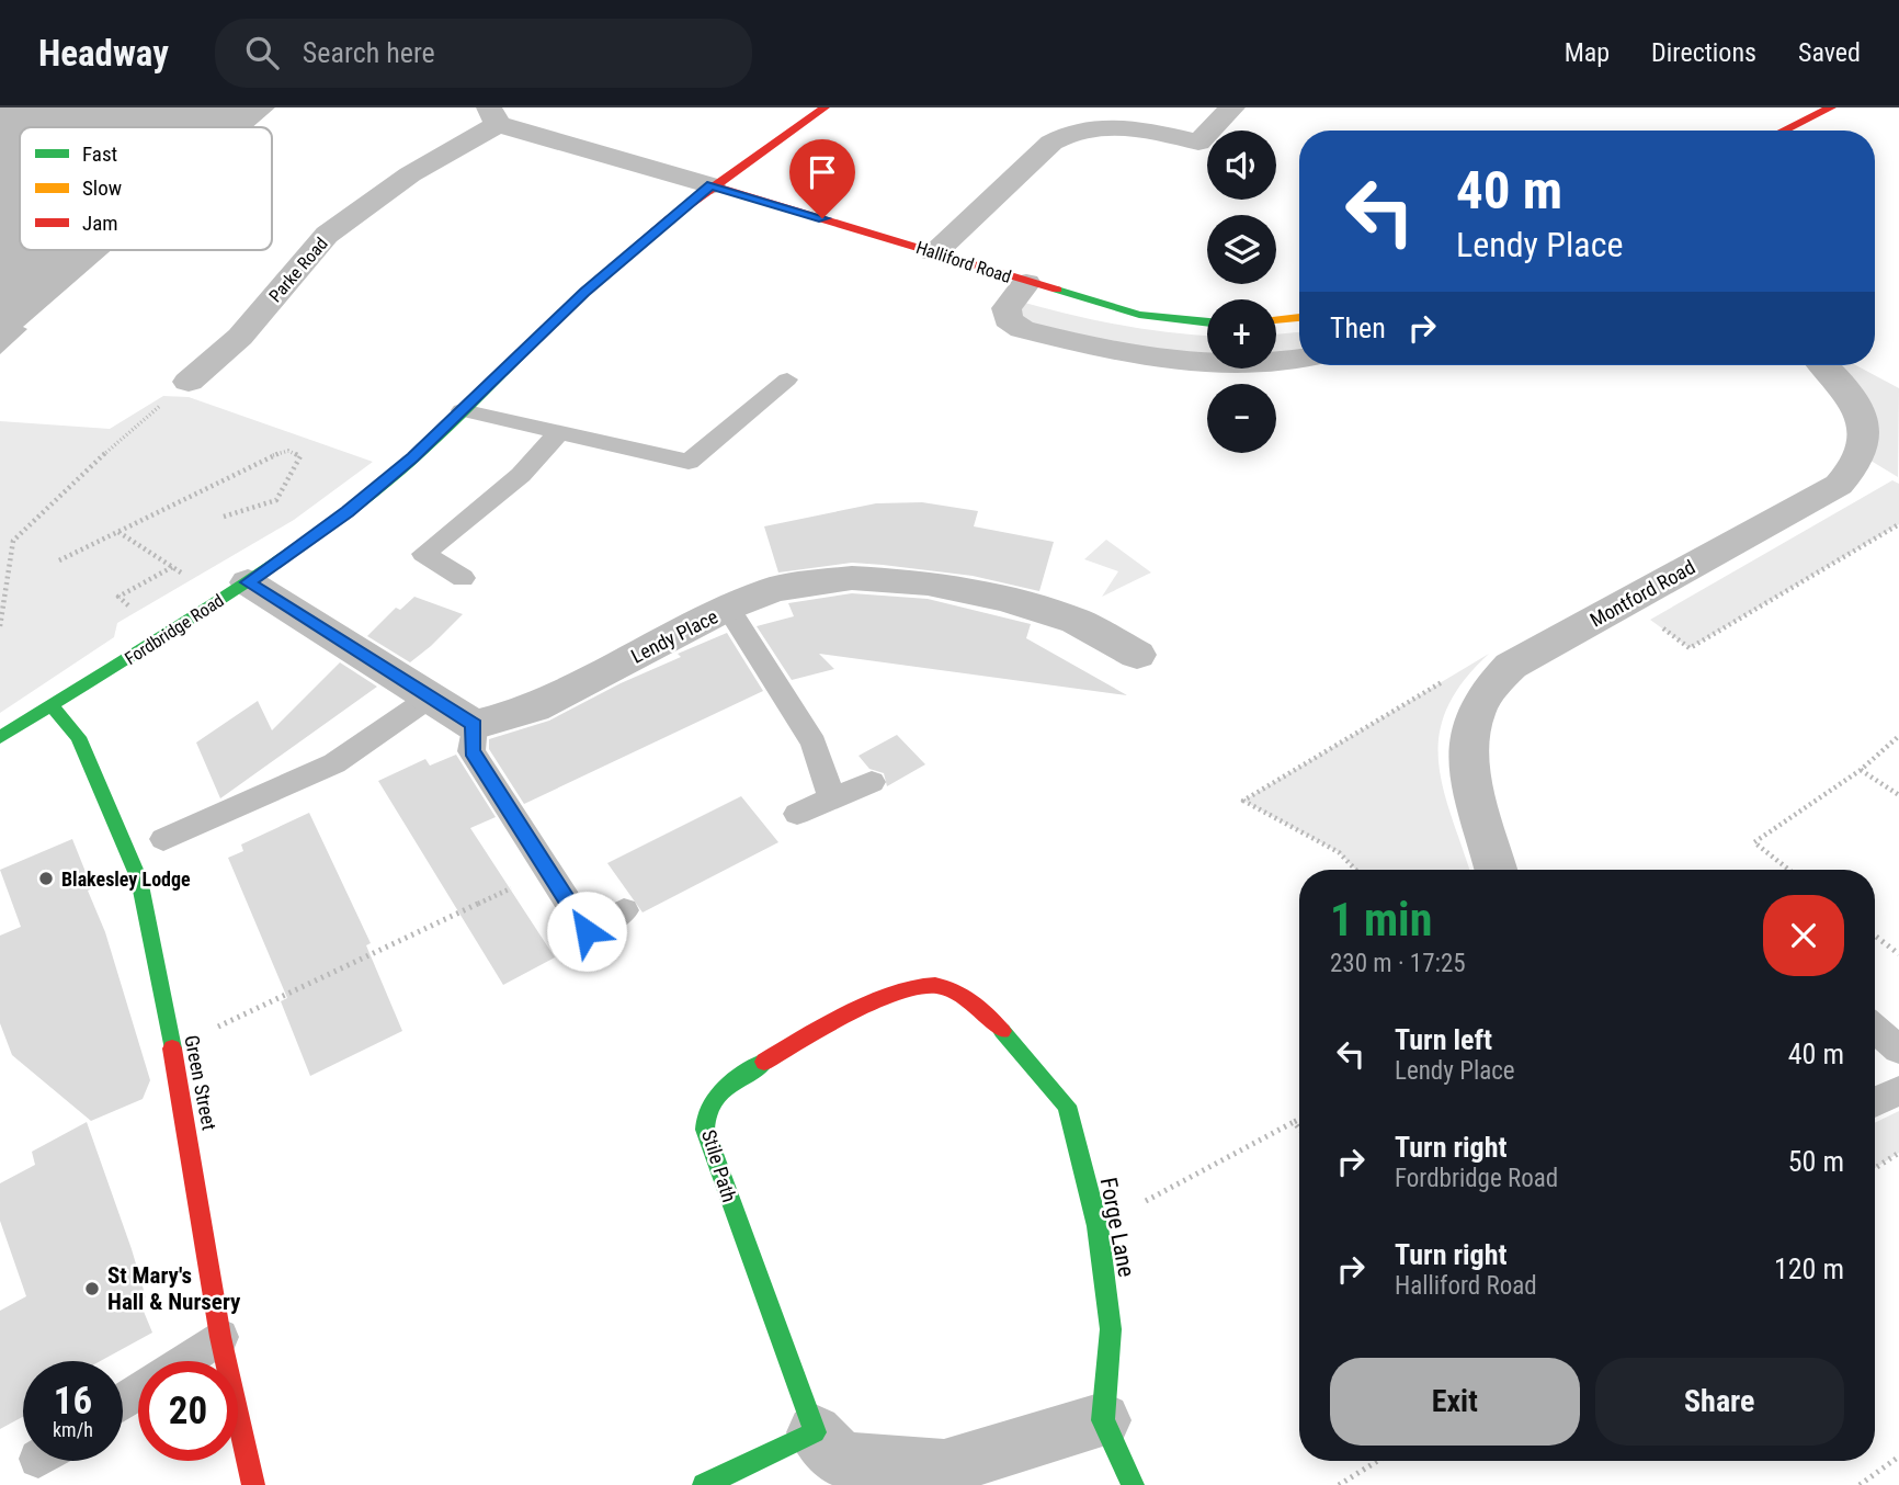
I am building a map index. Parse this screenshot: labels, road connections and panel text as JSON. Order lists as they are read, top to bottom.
{
  "streets": {
    "street": [
      "Halliford Road",
      "Parke Road",
      "Montford Road",
      "Fordbridge Road",
      "Lendy Place",
      "Green Street",
      "Stile Path",
      "Forge Lane"
    ]
  },
  "crossings": [
    ["Halliford Road", "Parke Road"],
    ["Halliford Road", "Fordbridge Road"],
    ["Parke Road", "Fordbridge Road"],
    ["Fordbridge Road", "Green Street"],
    ["Stile Path", "Forge Lane"]
  ],
  "places": ["Blakesley Lodge", "St Mary's Hall & Nursery"],
  "legend": ["Fast", "Slow", "Jam"],
  "page": {
    "header": "Headway",
    "search": "Search here",
    "nav": ["Map", "Directions", "Saved"],
    "map_buttons": ["+", "−"],
    "turn": ["40 m", "Lendy Place"],
    "then": "Then",
    "heading": ["1 min", "230 m · 17:25"],
    "list": [
      {
        "name": "Turn left",
        "note": "Lendy Place",
        "value": "40 m"
      },
      {
        "name": "Turn right",
        "note": "Fordbridge Road",
        "value": "50 m"
      },
      {
        "name": "Turn right",
        "note": "Halliford Road",
        "value": "120 m"
      }
    ],
    "buttons": ["Exit", "Share"],
    "speed": "16 km/h",
    "limit": "20"
  }
}
